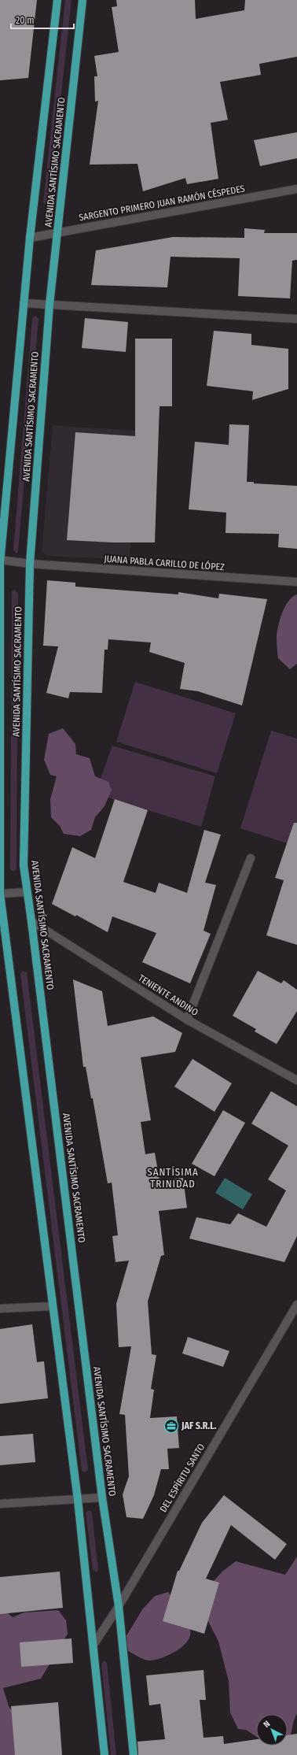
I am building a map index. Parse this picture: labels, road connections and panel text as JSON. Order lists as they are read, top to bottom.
{
  "streets": {
    "main road": ["AVENIDA SANTÍSIMO SACRAMENTO"],
    "street": [
      "SARGENTO PRIMERO JUAN RAMÓN CÉSPEDES",
      "JUANA PABLA CARILLO DE LÓPEZ",
      "TENIENTE ANDINO",
      "DEL ESPÍRITU SANTO"
    ]
  },
  "crossings": [
    ["AVENIDA SANTÍSIMO SACRAMENTO", "SARGENTO PRIMERO JUAN RAMÓN CÉSPEDES"],
    ["AVENIDA SANTÍSIMO SACRAMENTO", "JUANA PABLA CARILLO DE LÓPEZ"],
    ["AVENIDA SANTÍSIMO SACRAMENTO", "TENIENTE ANDINO"],
    ["AVENIDA SANTÍSIMO SACRAMENTO", "DEL ESPÍRITU SANTO"]
  ],
  "districts": ["SANTÍSIMA TRINIDAD"],
  "places": {
    "office": ["JAF S.R.L."]
  },
  "scale_bar": "20 m",
  "north": "top left"
}
